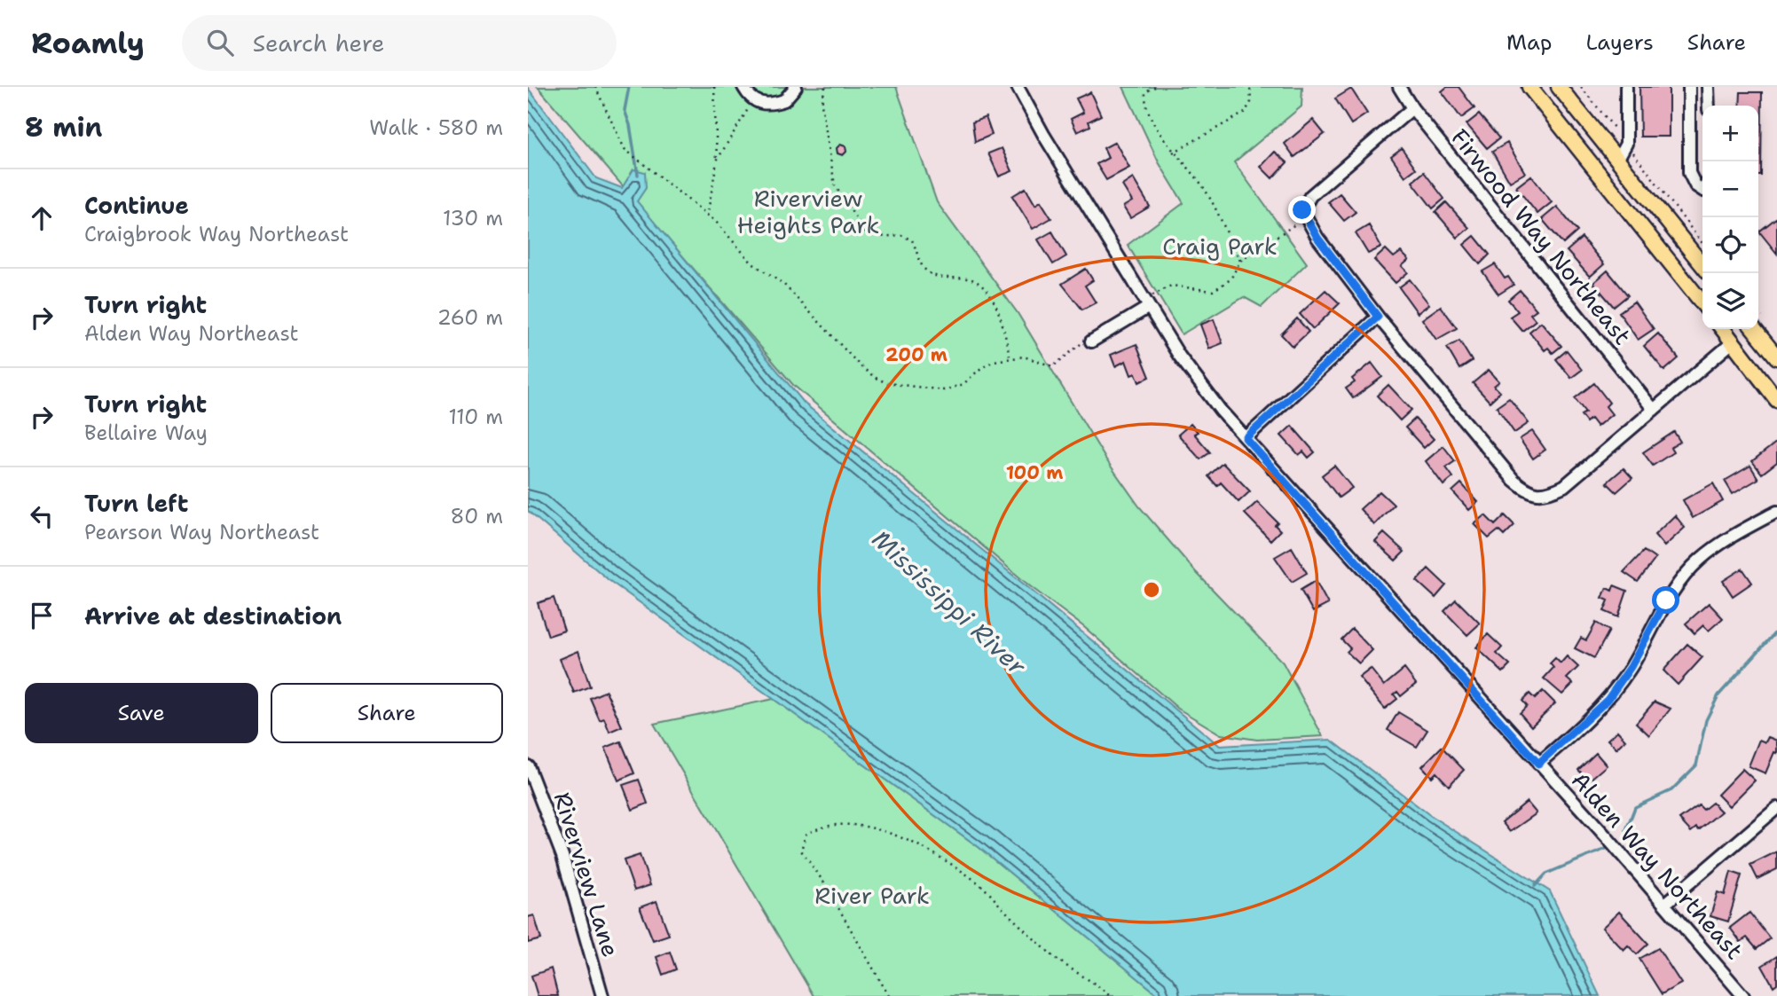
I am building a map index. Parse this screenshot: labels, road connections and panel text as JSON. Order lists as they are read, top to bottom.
{
  "streets": {
    "street": ["Firwood Way Northeast", "Alden Way Northeast", "Riverview Lane"]
  },
  "water": ["Mississippi River"],
  "parks": ["Riverview Heights Park", "Craig Park", "River Park"],
  "page": {
    "header": "Roamly",
    "search": "Search here",
    "nav": ["Map", "Layers", "Share"],
    "heading": ["8 min", "Walk · 580 m"],
    "map_buttons": ["+", "−"],
    "list": [
      ["Continue", "Craigbrook Way Northeast", "130 m"],
      ["Turn right", "Alden Way Northeast", "260 m"],
      ["Turn right", "Bellaire Way", "110 m"],
      ["Turn left", "Pearson Way Northeast", "80 m"],
      "Arrive at destination"
    ],
    "buttons": ["Save", "Share"]
  },
  "rings": ["200 m", "100 m"]
}
